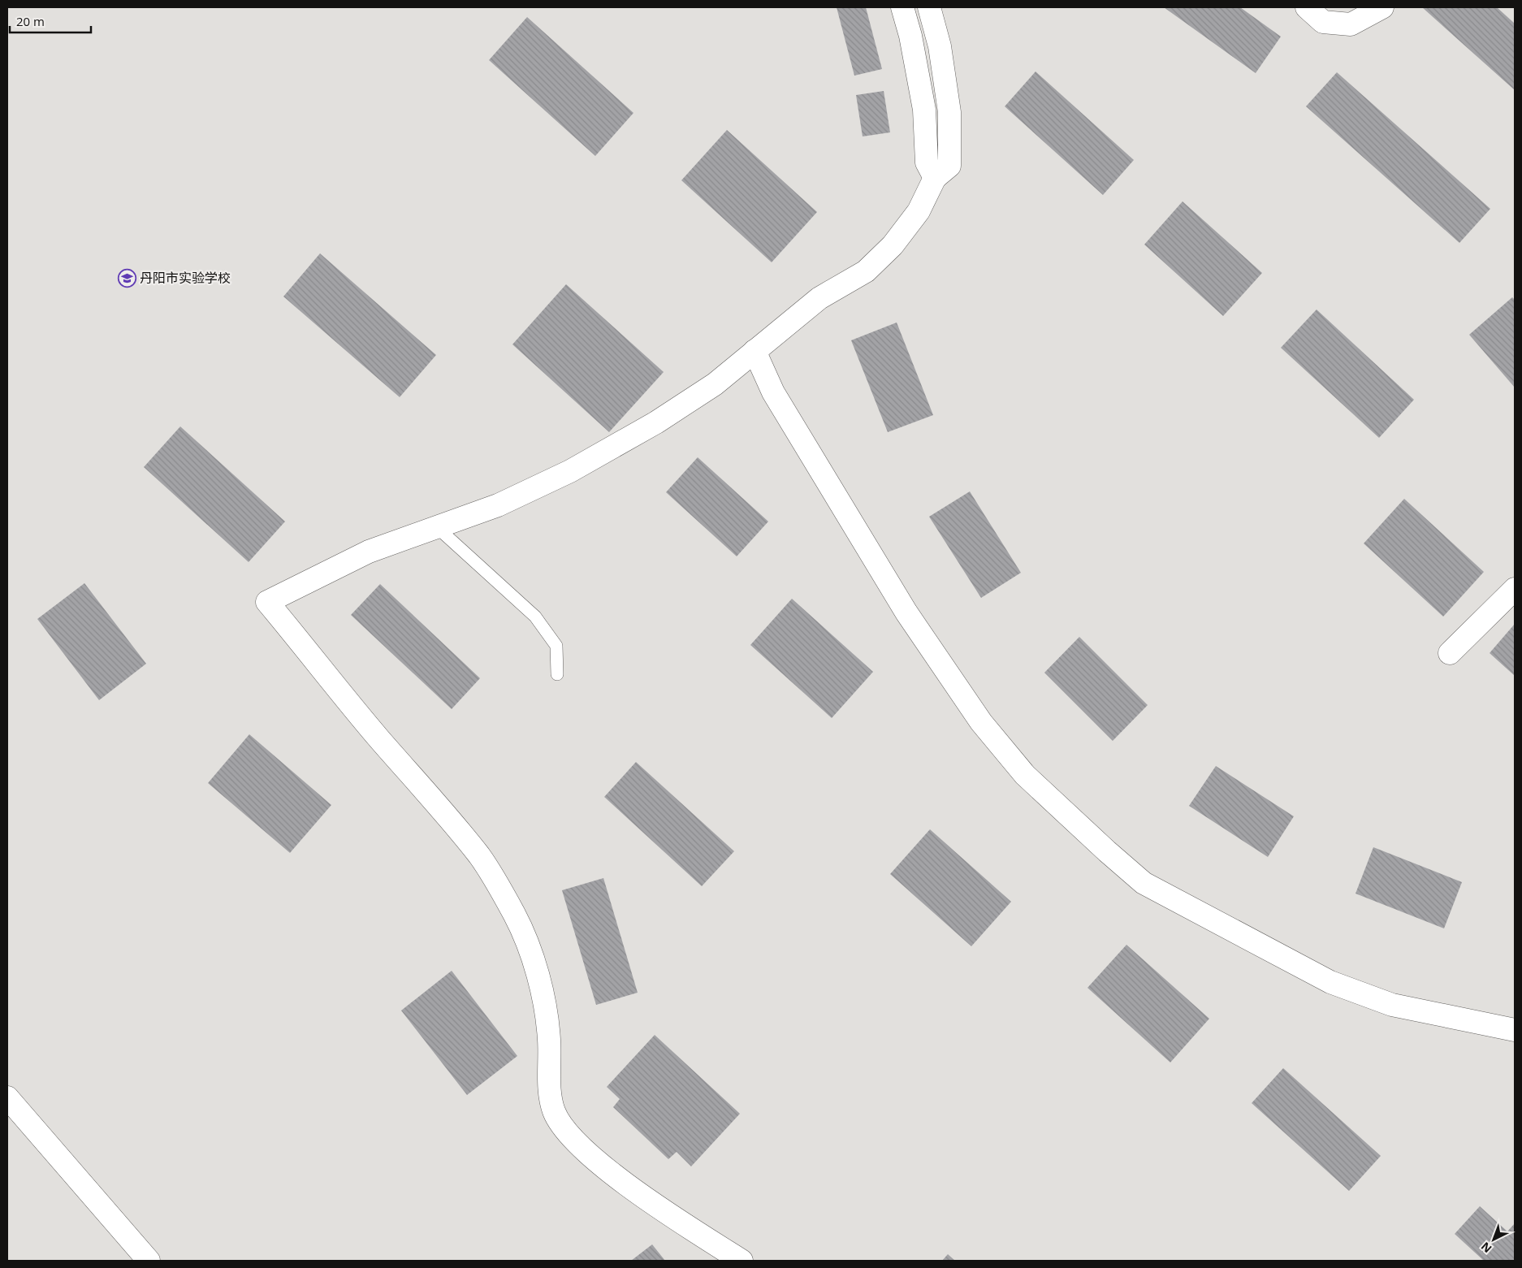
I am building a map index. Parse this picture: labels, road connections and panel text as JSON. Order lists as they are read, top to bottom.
{
  "places": {
    "school or university": ["丹阳市实验学校"]
  },
  "scale_bar": "20 m",
  "north": "bottom left"
}
